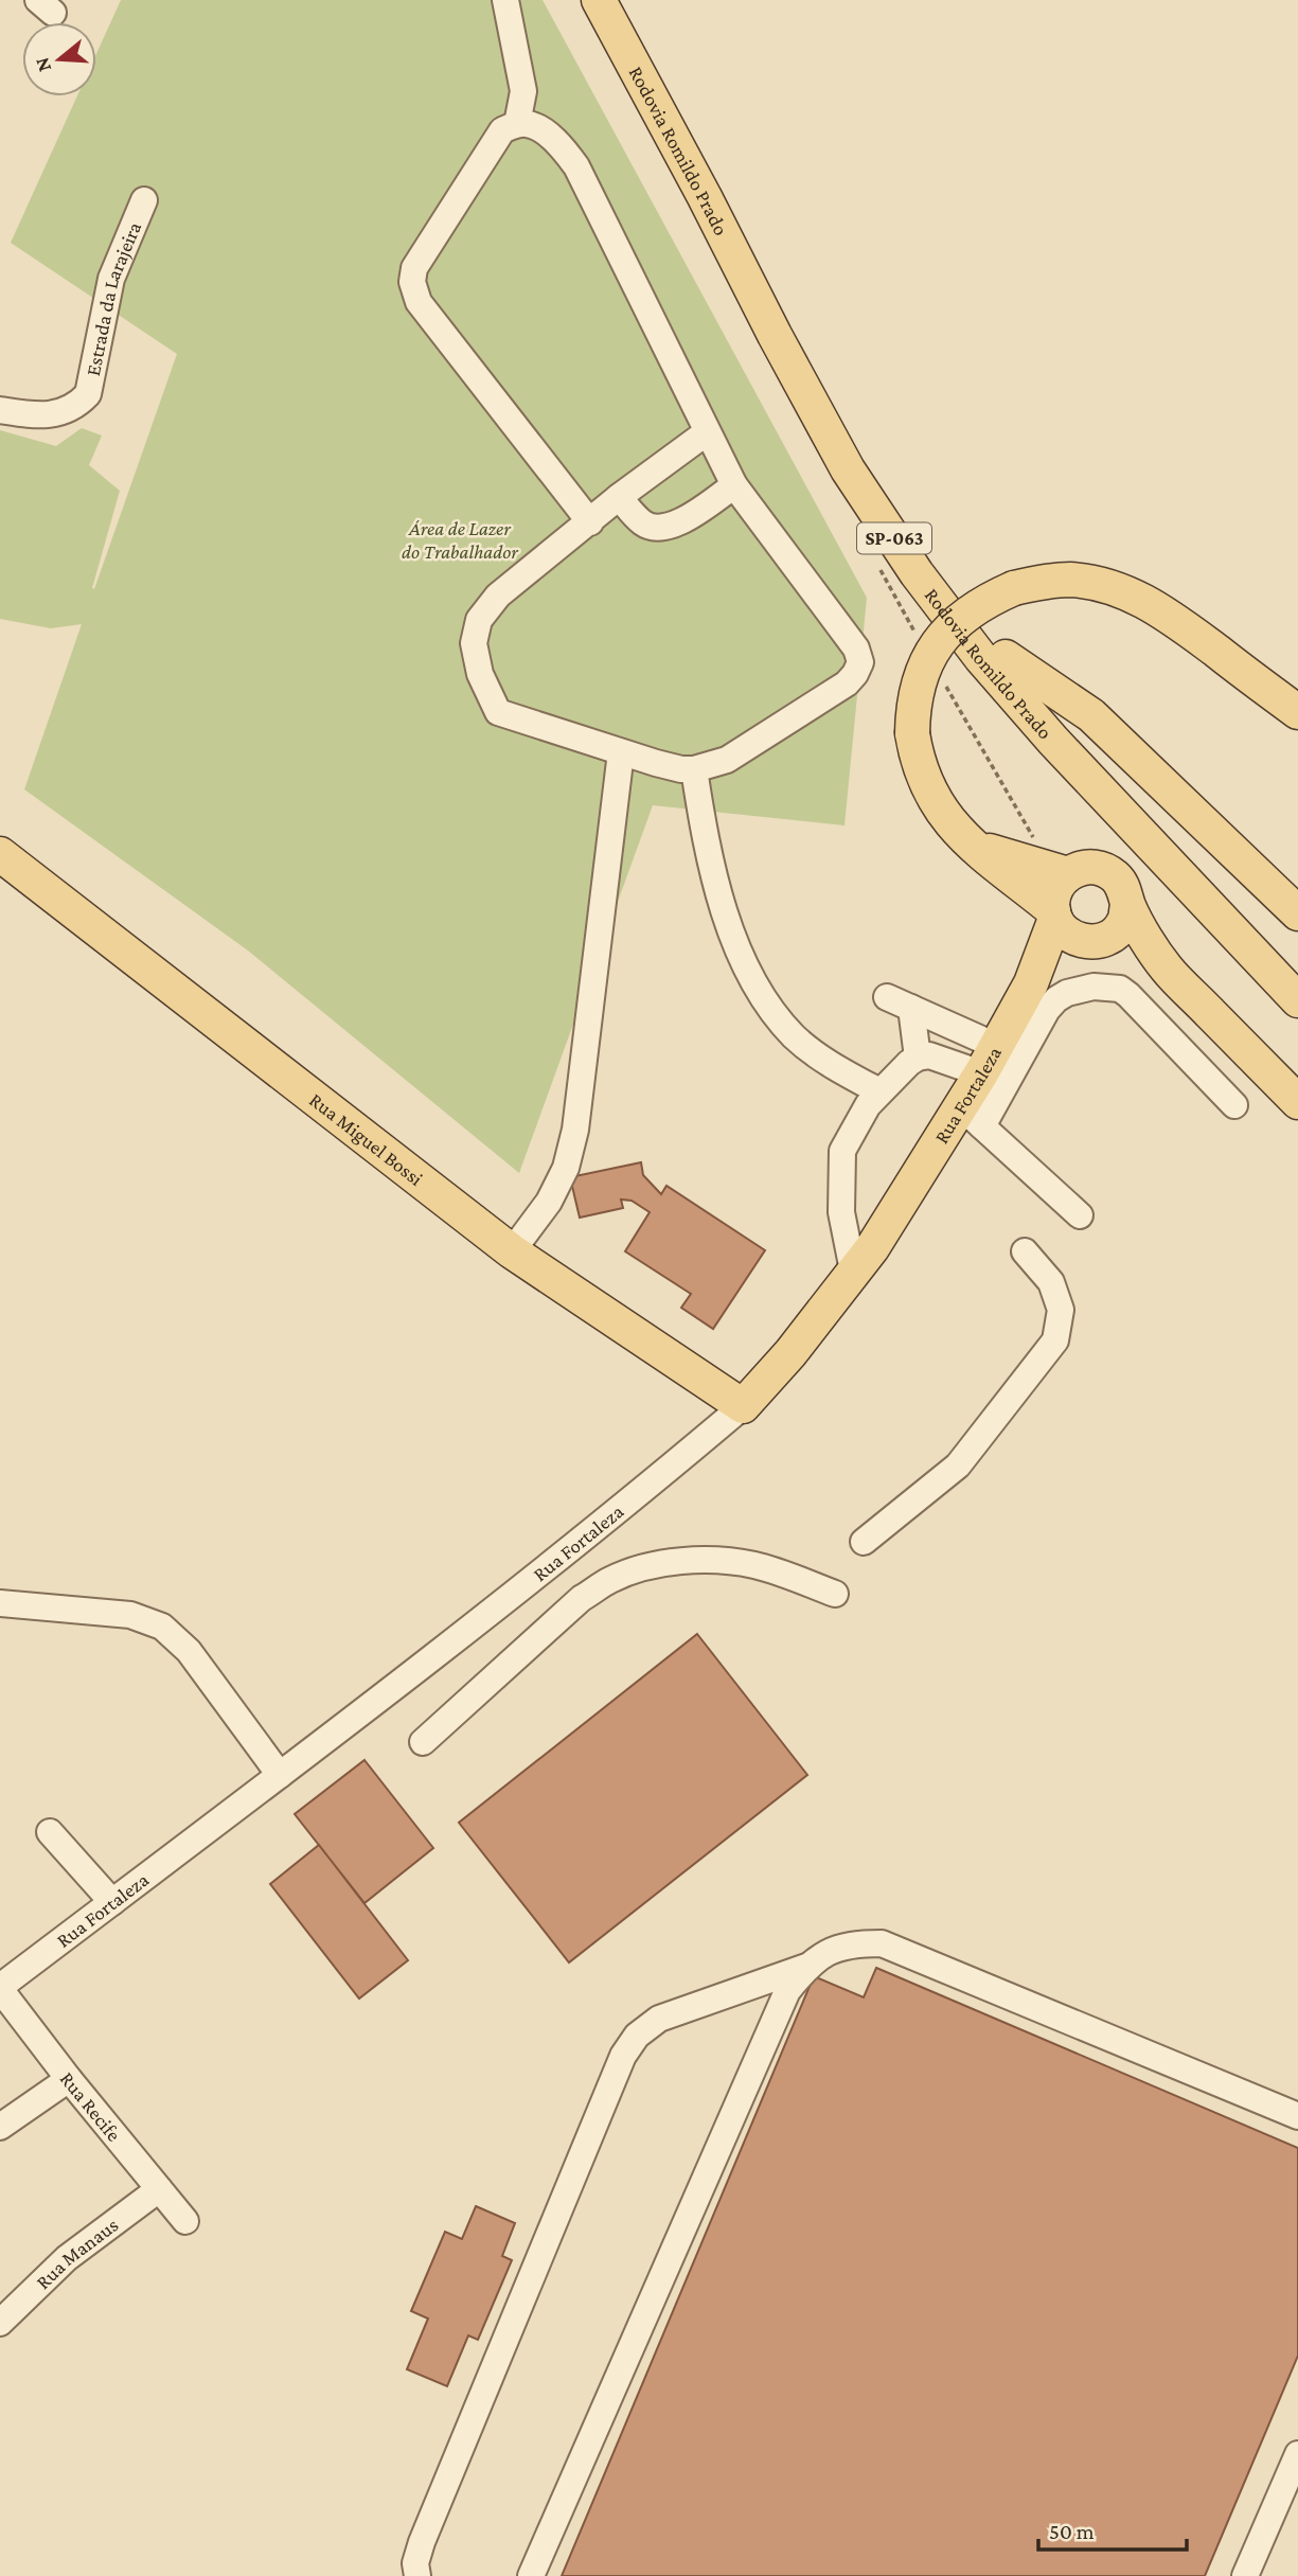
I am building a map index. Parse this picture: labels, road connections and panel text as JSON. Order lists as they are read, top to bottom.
{
  "streets": {
    "main road": [
      "Rodovia Romildo Prado",
      "SP-063",
      "Rua Fortaleza",
      "Rua Miguel Bossi"
    ],
    "street": ["Estrada da Larajeira", "Rua Recife", "Rua Manaus"]
  },
  "crossings": [
    ["Rua Fortaleza", "Rua Miguel Bossi"],
    ["Rua Fortaleza", "Rua Recife"],
    ["Rua Recife", "Rua Manaus"]
  ],
  "parks": ["Área de Lazer do Trabalhador"],
  "scale_bar": "50 m",
  "north": "left"
}
